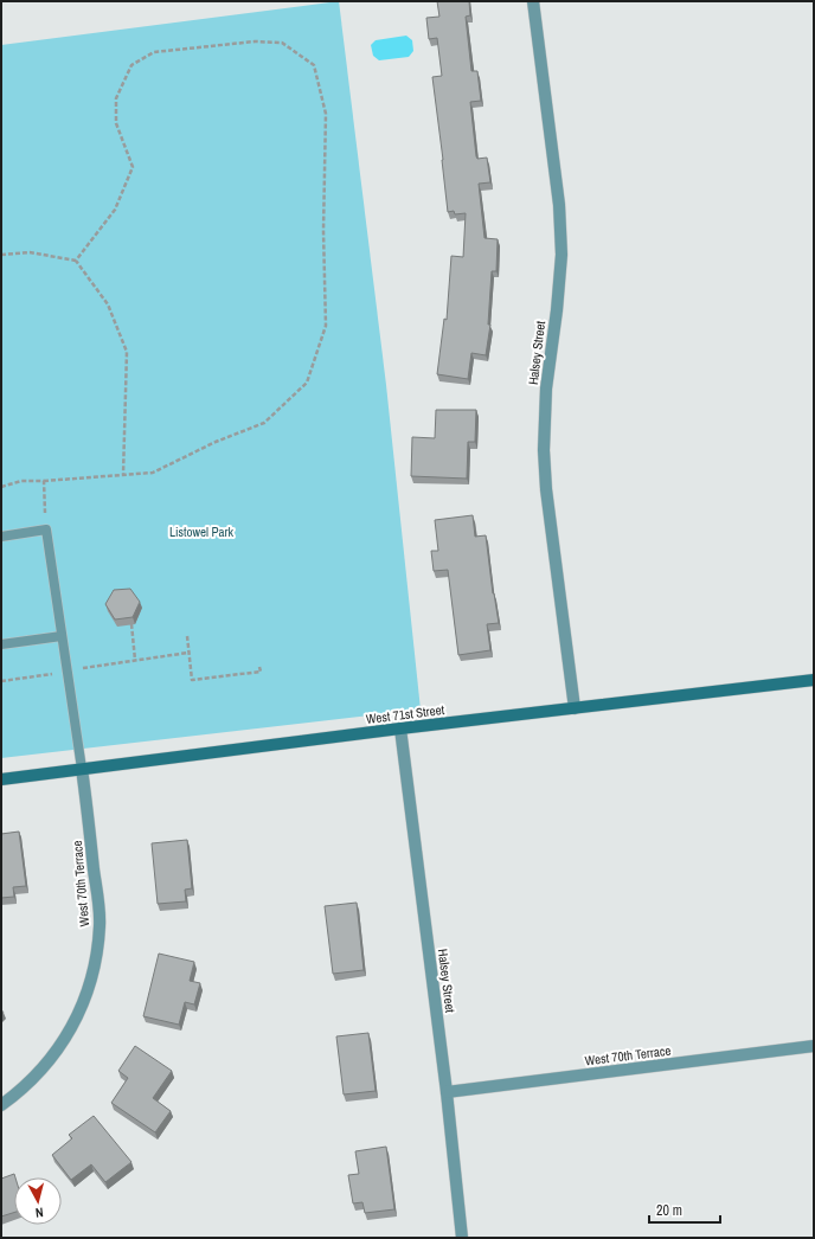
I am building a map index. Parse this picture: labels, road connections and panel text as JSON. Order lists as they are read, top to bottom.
{
  "streets": {
    "street": ["Halsey Street", "West 71st Street", "West 70th Terrace"]
  },
  "crossings": [
    ["Halsey Street", "West 71st Street"],
    ["Halsey Street", "West 70th Terrace"],
    ["West 71st Street", "West 70th Terrace"]
  ],
  "parks": ["Listowel Park"],
  "scale_bar": "20 m",
  "north": "bottom"
}
